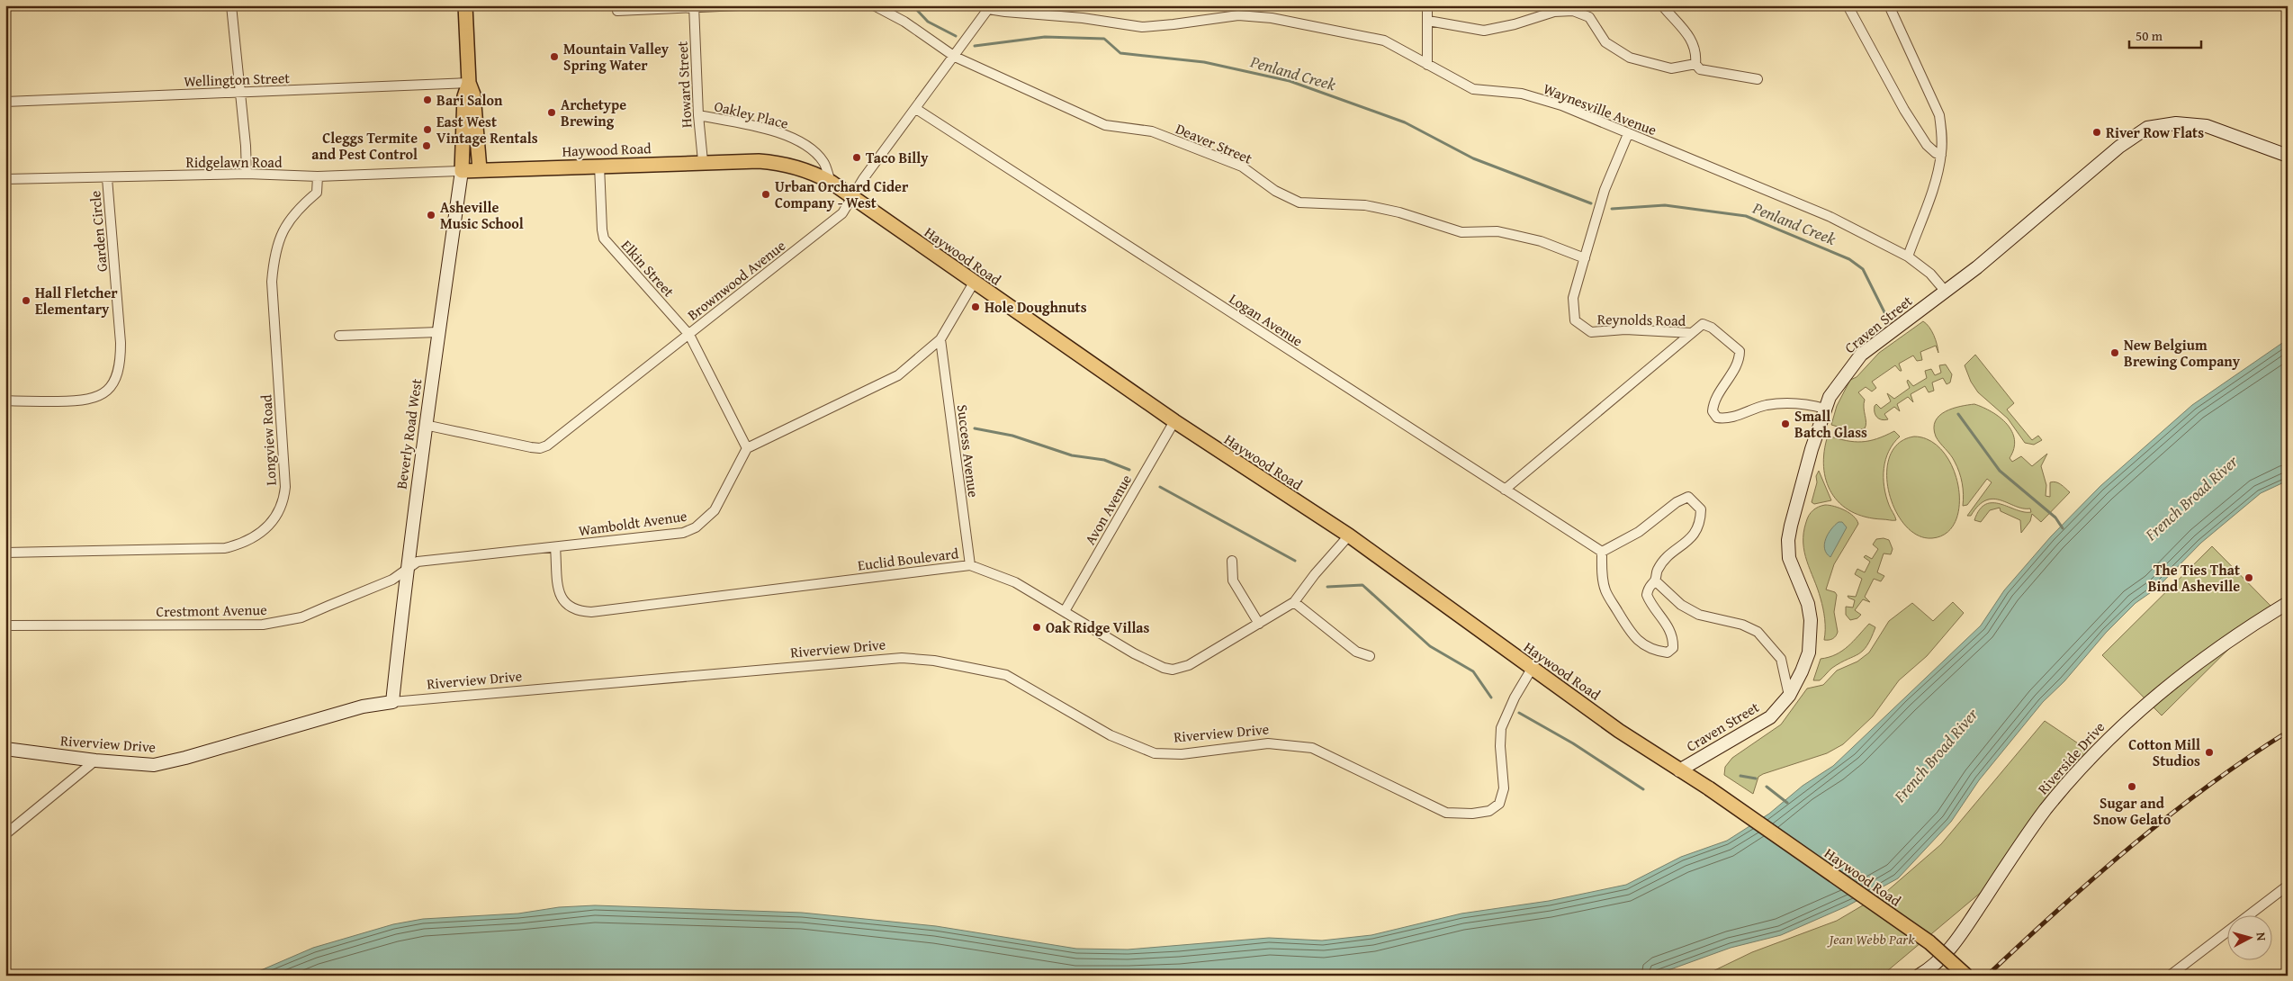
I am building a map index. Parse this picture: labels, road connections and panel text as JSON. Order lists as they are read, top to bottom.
{
  "streets": {
    "main road": ["Haywood Road"],
    "street": [
      "Wellington Street",
      "Howard Street",
      "Waynesville Avenue",
      "Oakley Place",
      "Deaver Street",
      "Ridgelawn Road",
      "Garden Circle",
      "Elkin Street",
      "Brownwood Avenue",
      "Logan Avenue",
      "Reynolds Road",
      "Craven Street",
      "Beverly Road West",
      "Longview Road",
      "Success Avenue",
      "Avon Avenue",
      "Wamboldt Avenue",
      "Euclid Boulevard",
      "Crestmont Avenue",
      "Riverview Drive",
      "Riverside Drive"
    ]
  },
  "crossings": [
    ["Howard Street", "Oakley Place"],
    ["Howard Street", "Haywood Road"],
    ["Waynesville Avenue", "Brownwood Avenue"],
    ["Waynesville Avenue", "Reynolds Road"],
    ["Waynesville Avenue", "Craven Street"],
    ["Oakley Place", "Haywood Road"],
    ["Deaver Street", "Brownwood Avenue"],
    ["Deaver Street", "Reynolds Road"],
    ["Haywood Road", "Ridgelawn Road"],
    ["Haywood Road", "Elkin Street"],
    ["Haywood Road", "Brownwood Avenue"],
    ["Haywood Road", "Craven Street"],
    ["Haywood Road", "Beverly Road West"],
    ["Haywood Road", "Avon Avenue"],
    ["Haywood Road", "Euclid Boulevard"],
    ["Haywood Road", "Riverview Drive"],
    ["Ridgelawn Road", "Garden Circle"],
    ["Ridgelawn Road", "Beverly Road West"],
    ["Ridgelawn Road", "Longview Road"],
    ["Elkin Street", "Brownwood Avenue"],
    ["Elkin Street", "Wamboldt Avenue"],
    ["Brownwood Avenue", "Logan Avenue"],
    ["Brownwood Avenue", "Beverly Road West"],
    ["Logan Avenue", "Reynolds Road"],
    ["Beverly Road West", "Wamboldt Avenue"],
    ["Beverly Road West", "Crestmont Avenue"],
    ["Beverly Road West", "Riverview Drive"],
    ["Success Avenue", "Euclid Boulevard"],
    ["Avon Avenue", "Euclid Boulevard"],
    ["Wamboldt Avenue", "Euclid Boulevard"],
    ["Wamboldt Avenue", "Crestmont Avenue"]
  ],
  "water": ["Penland Creek", "French Broad River"],
  "parks": ["Jean Webb Park"],
  "places": [
    "Mountain Valley Spring Water",
    "Bari Salon",
    "Archetype Brewing",
    "East West Vintage Rentals",
    "River Row Flats",
    "Cleggs Termite and Pest Control",
    "Taco Billy",
    "Urban Orchard Cider Company - West",
    "Asheville Music School",
    "Hall Fletcher Elementary",
    "Hole Doughnuts",
    "New Belgium Brewing Company",
    "Small Batch Glass",
    "The Ties That Bind Asheville",
    "Oak Ridge Villas",
    "Cotton Mill Studios",
    "Sugar and Snow Gelato"
  ],
  "scale_bar": "50 m",
  "north": "right"
}
